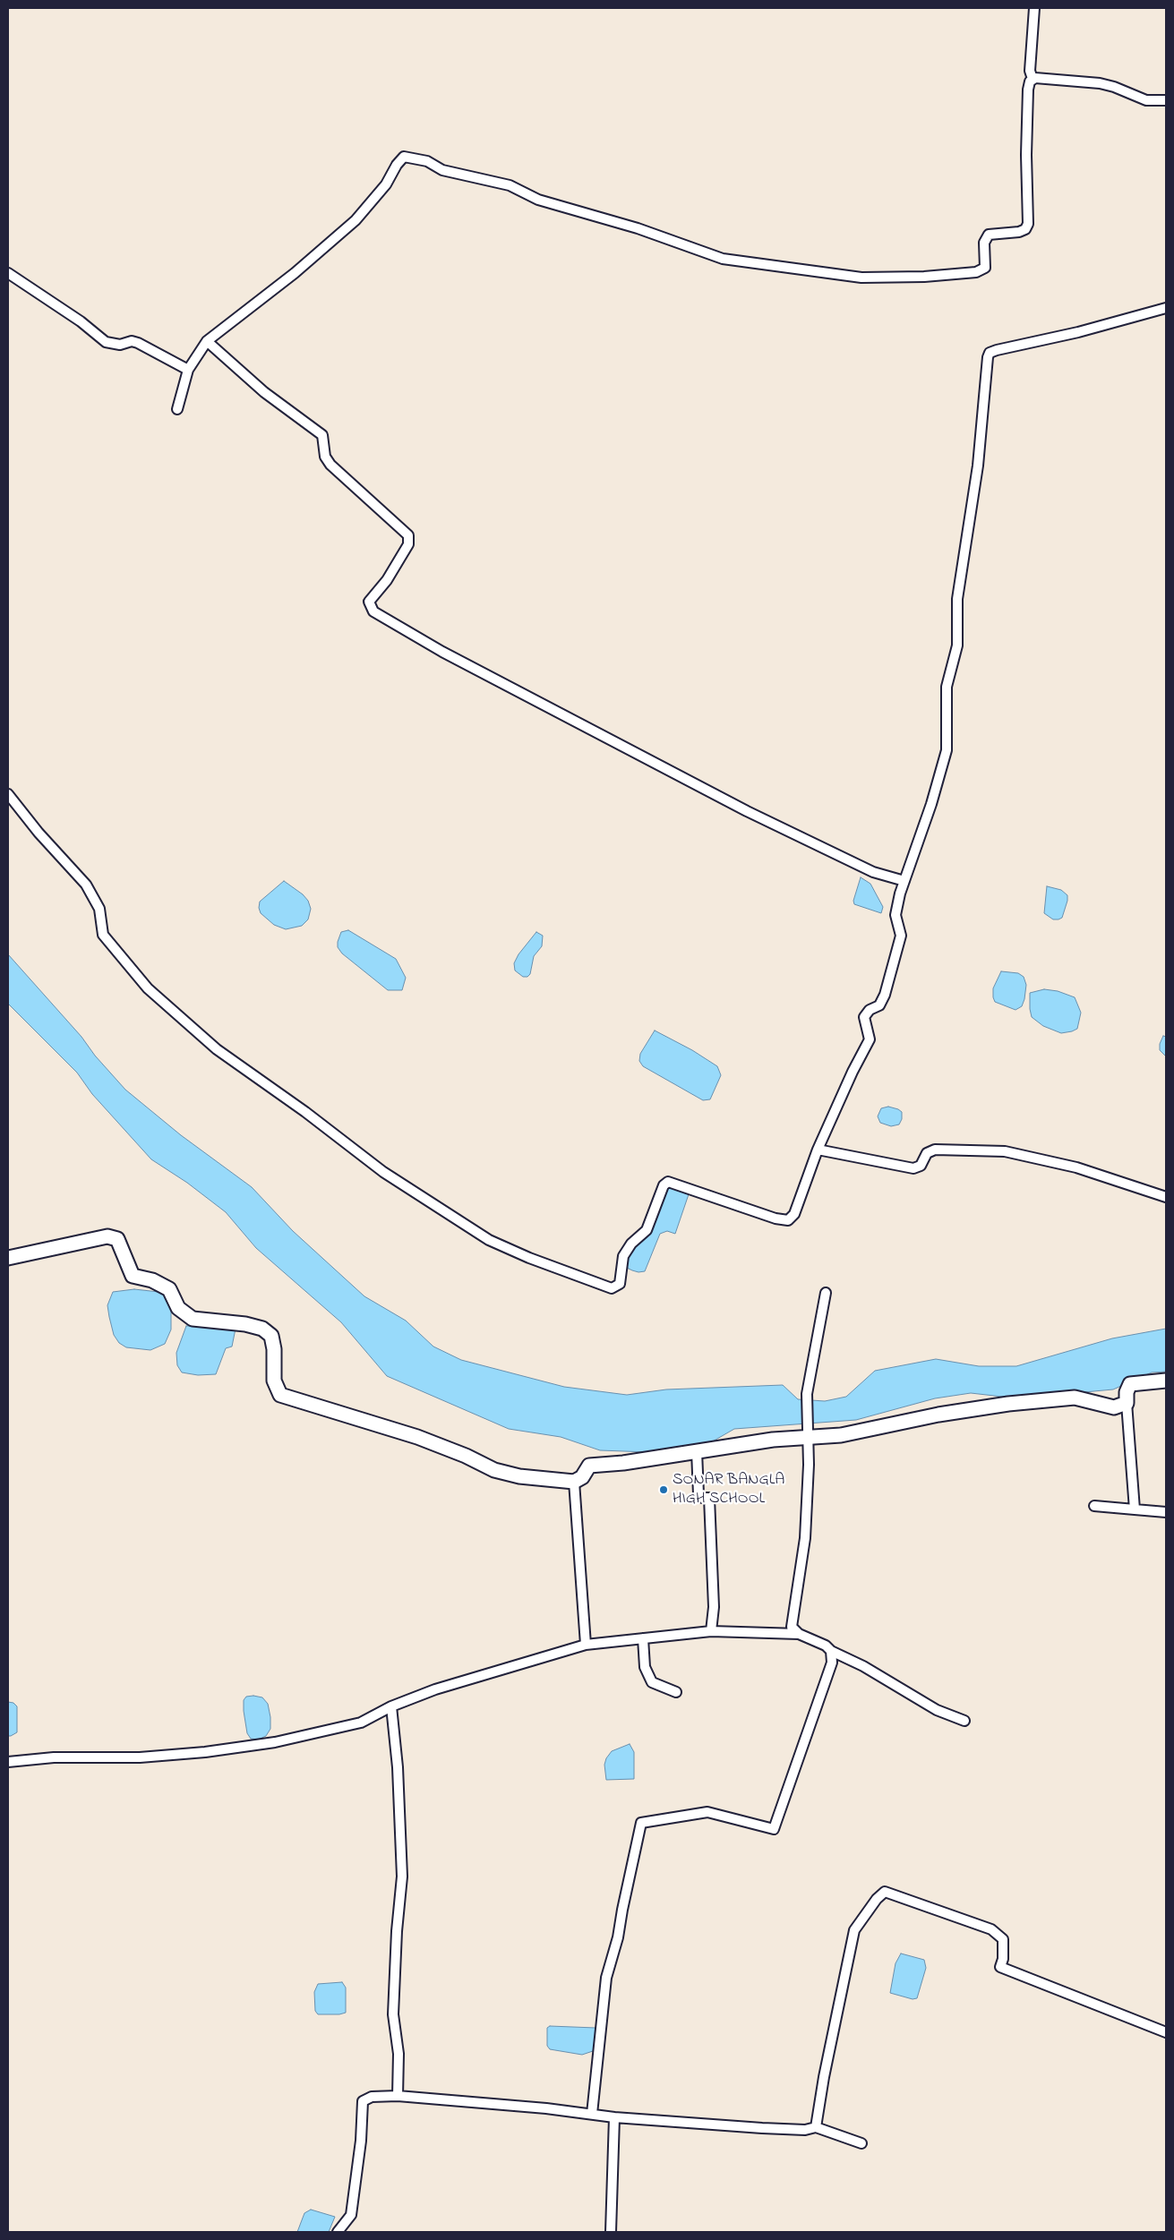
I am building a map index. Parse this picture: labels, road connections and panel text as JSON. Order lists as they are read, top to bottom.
{
  "places": ["SONAR BANGLA HIGH SCHOOL"]
}
